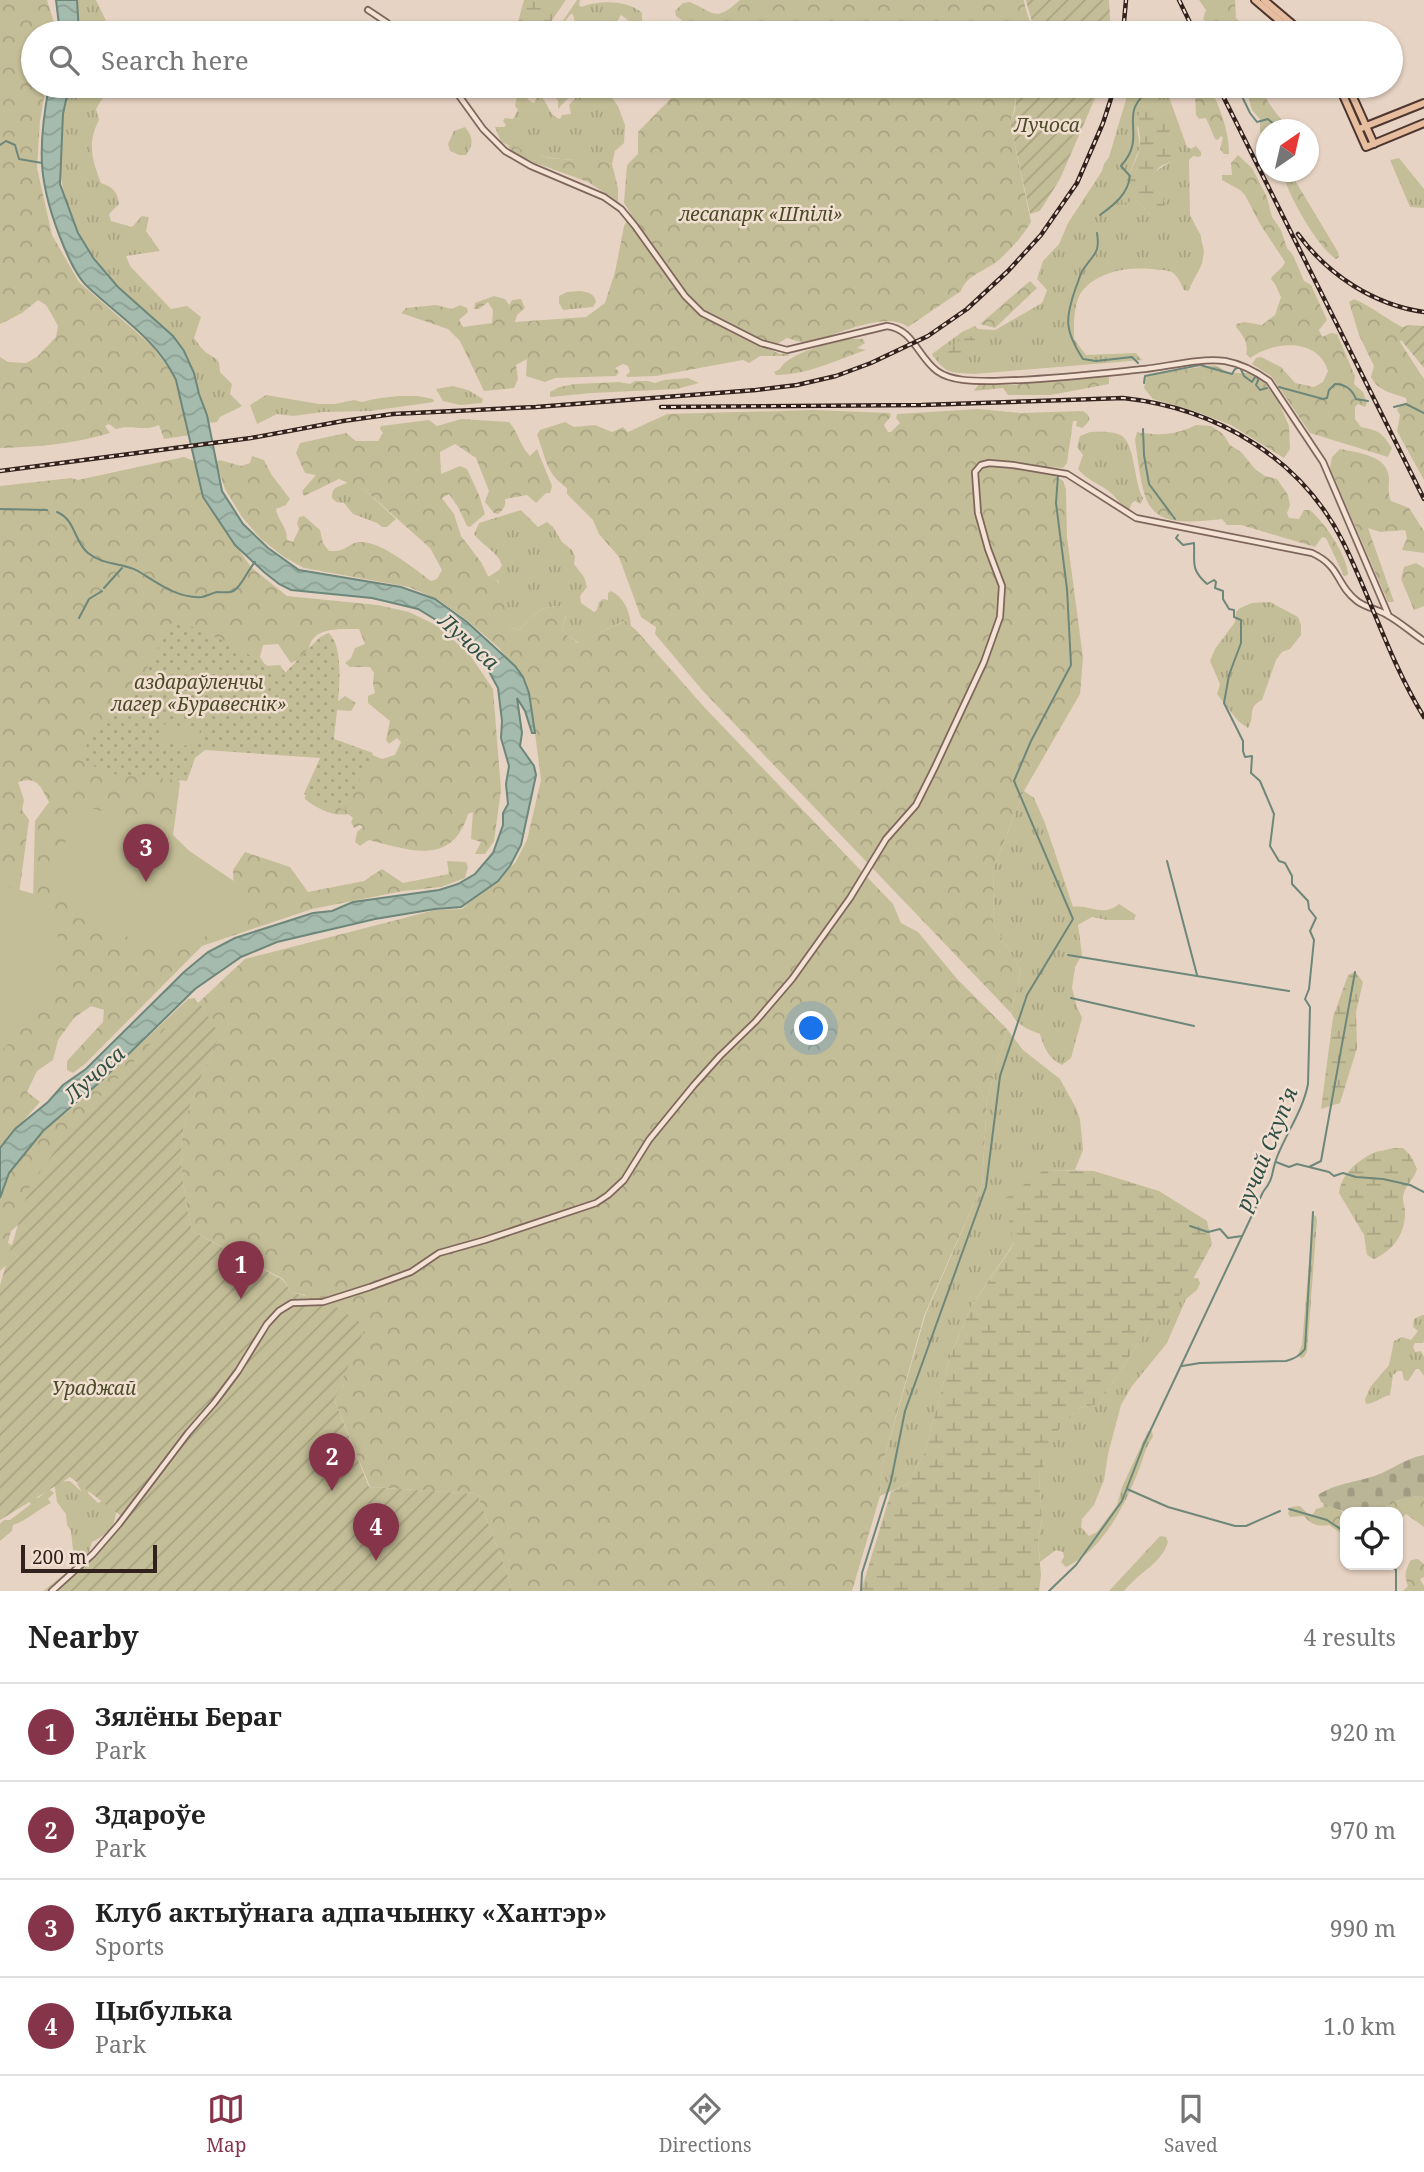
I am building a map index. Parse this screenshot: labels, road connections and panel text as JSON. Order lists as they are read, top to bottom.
{
  "water": ["Лучоса", "ручай Скупʼя"],
  "parks": [
    "Лучоса",
    "лесапарк «Шпілі»",
    "аздараўленчы лагер «Буравеснік»",
    "Ураджай"
  ],
  "scale_bar": "200 m",
  "north": "top right",
  "page": {
    "search": "Search here",
    "pins": [
      "3",
      "1",
      "2",
      "4"
    ],
    "scale": "200 m",
    "heading": ["Nearby", "4 results"],
    "list": [
      {
        "mark": "1",
        "name": "Зялёны Бераг",
        "note": "Park",
        "value": "920 m"
      },
      {
        "mark": "2",
        "name": "Здароўе",
        "note": "Park",
        "value": "970 m"
      },
      {
        "mark": "3",
        "name": "Клуб актыўнага адпачынку «Хантэр»",
        "note": "Sports",
        "value": "990 m"
      },
      {
        "mark": "4",
        "name": "Цыбулька",
        "note": "Park",
        "value": "1.0 km"
      }
    ],
    "nav": ["Map", "Directions", "Saved"]
  }
}
